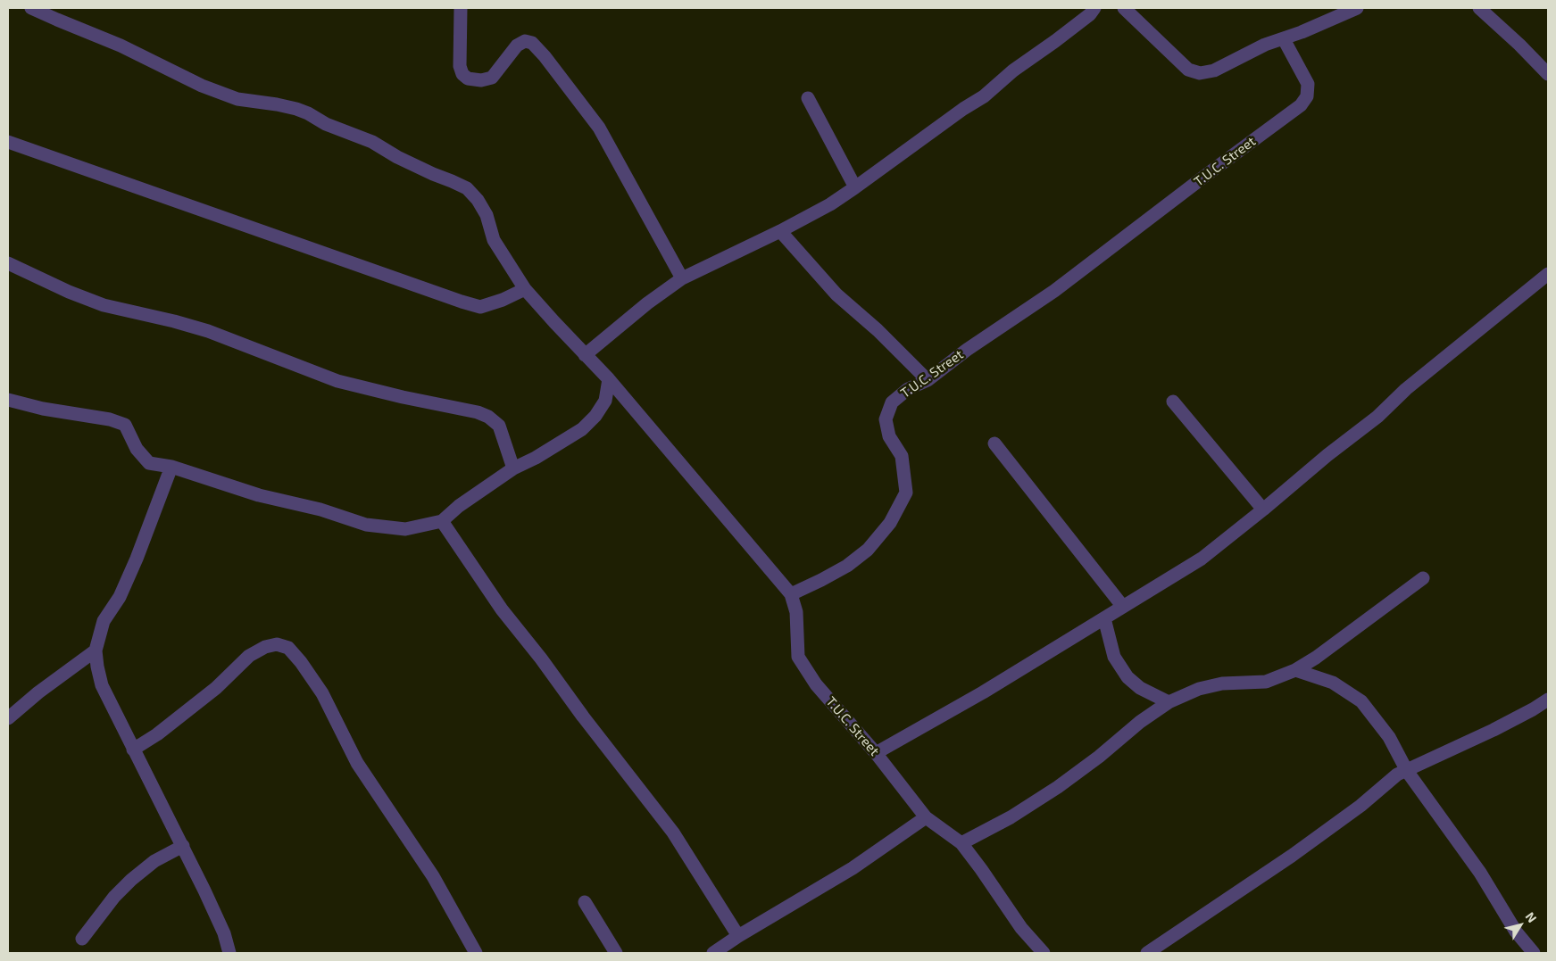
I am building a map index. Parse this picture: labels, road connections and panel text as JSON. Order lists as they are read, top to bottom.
{
  "streets": {
    "street": ["T.U.C. Street"]
  },
  "north": "top right"
}
